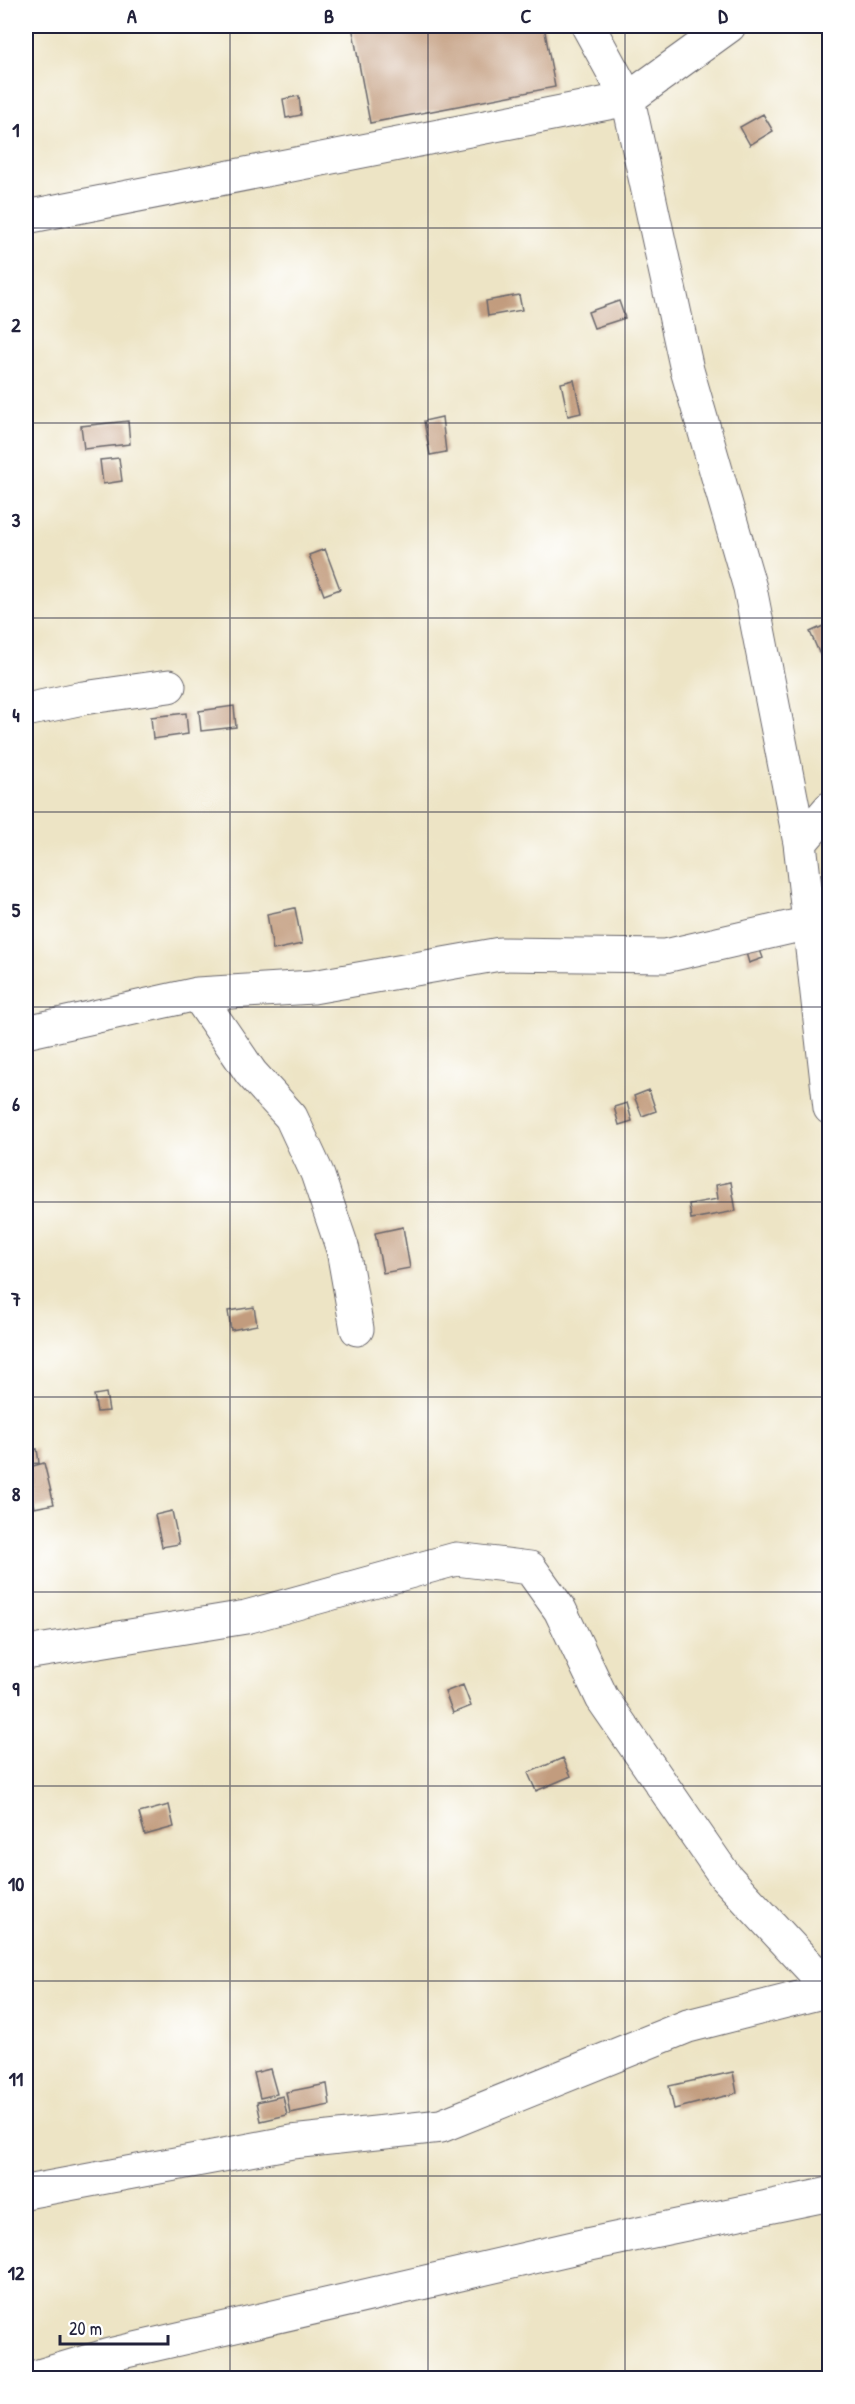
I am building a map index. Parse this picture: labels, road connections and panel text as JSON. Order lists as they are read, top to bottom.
{
  "scale_bar": "20 m",
  "grid": {
    "columns": [
      "A",
      "B",
      "C",
      "D"
    ],
    "rows": [
      "1",
      "2",
      "3",
      "4",
      "5",
      "6",
      "7",
      "8",
      "9",
      "10",
      "11",
      "12"
    ]
  }
}
